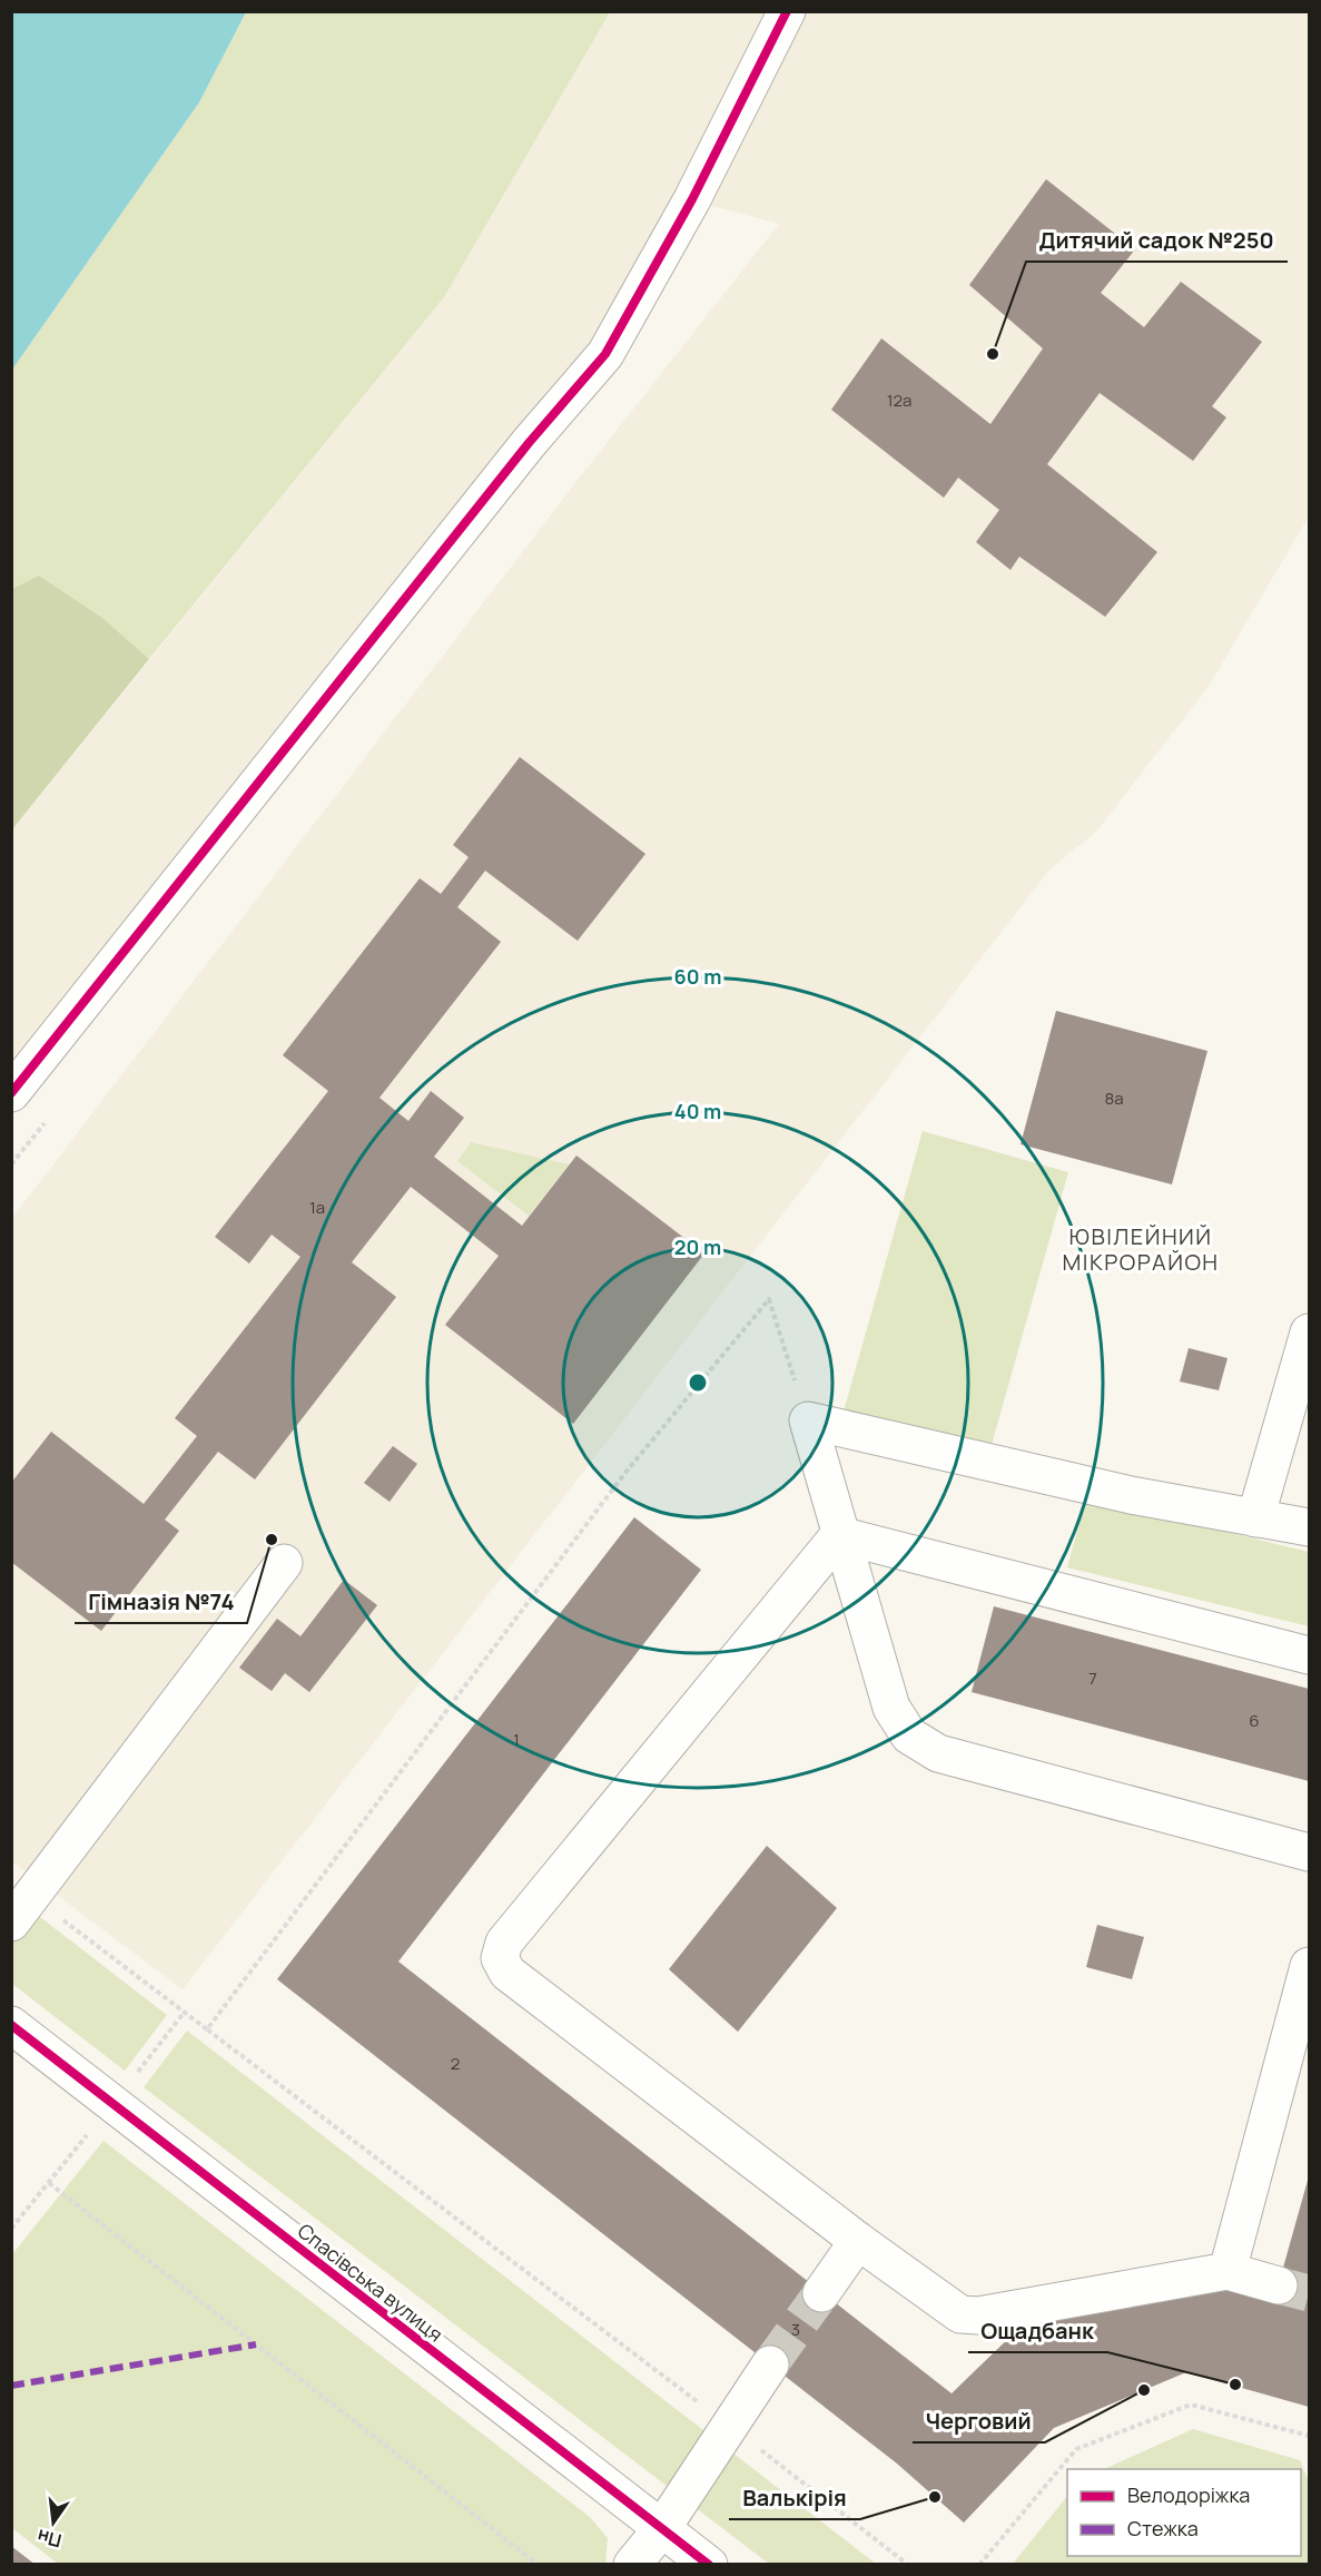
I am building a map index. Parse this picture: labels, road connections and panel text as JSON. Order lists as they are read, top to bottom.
{
  "streets": {
    "street": ["Спасівська вулиця"]
  },
  "districts": ["ЮВІЛЕЙНИЙ МІКРОРАЙОН"],
  "places": [
    "Дитячий садок №250",
    "Гімназія №74",
    "Ощадбанк",
    "Черговий",
    "Валькірія"
  ],
  "house_numbers": [
    "12а",
    "8а",
    "1а",
    "7",
    "6",
    "1",
    "2",
    "3"
  ],
  "legend": ["Велодоріжка", "Стежка"],
  "north": "bottom",
  "rings": ["60 m", "40 m", "20 m"]
}
